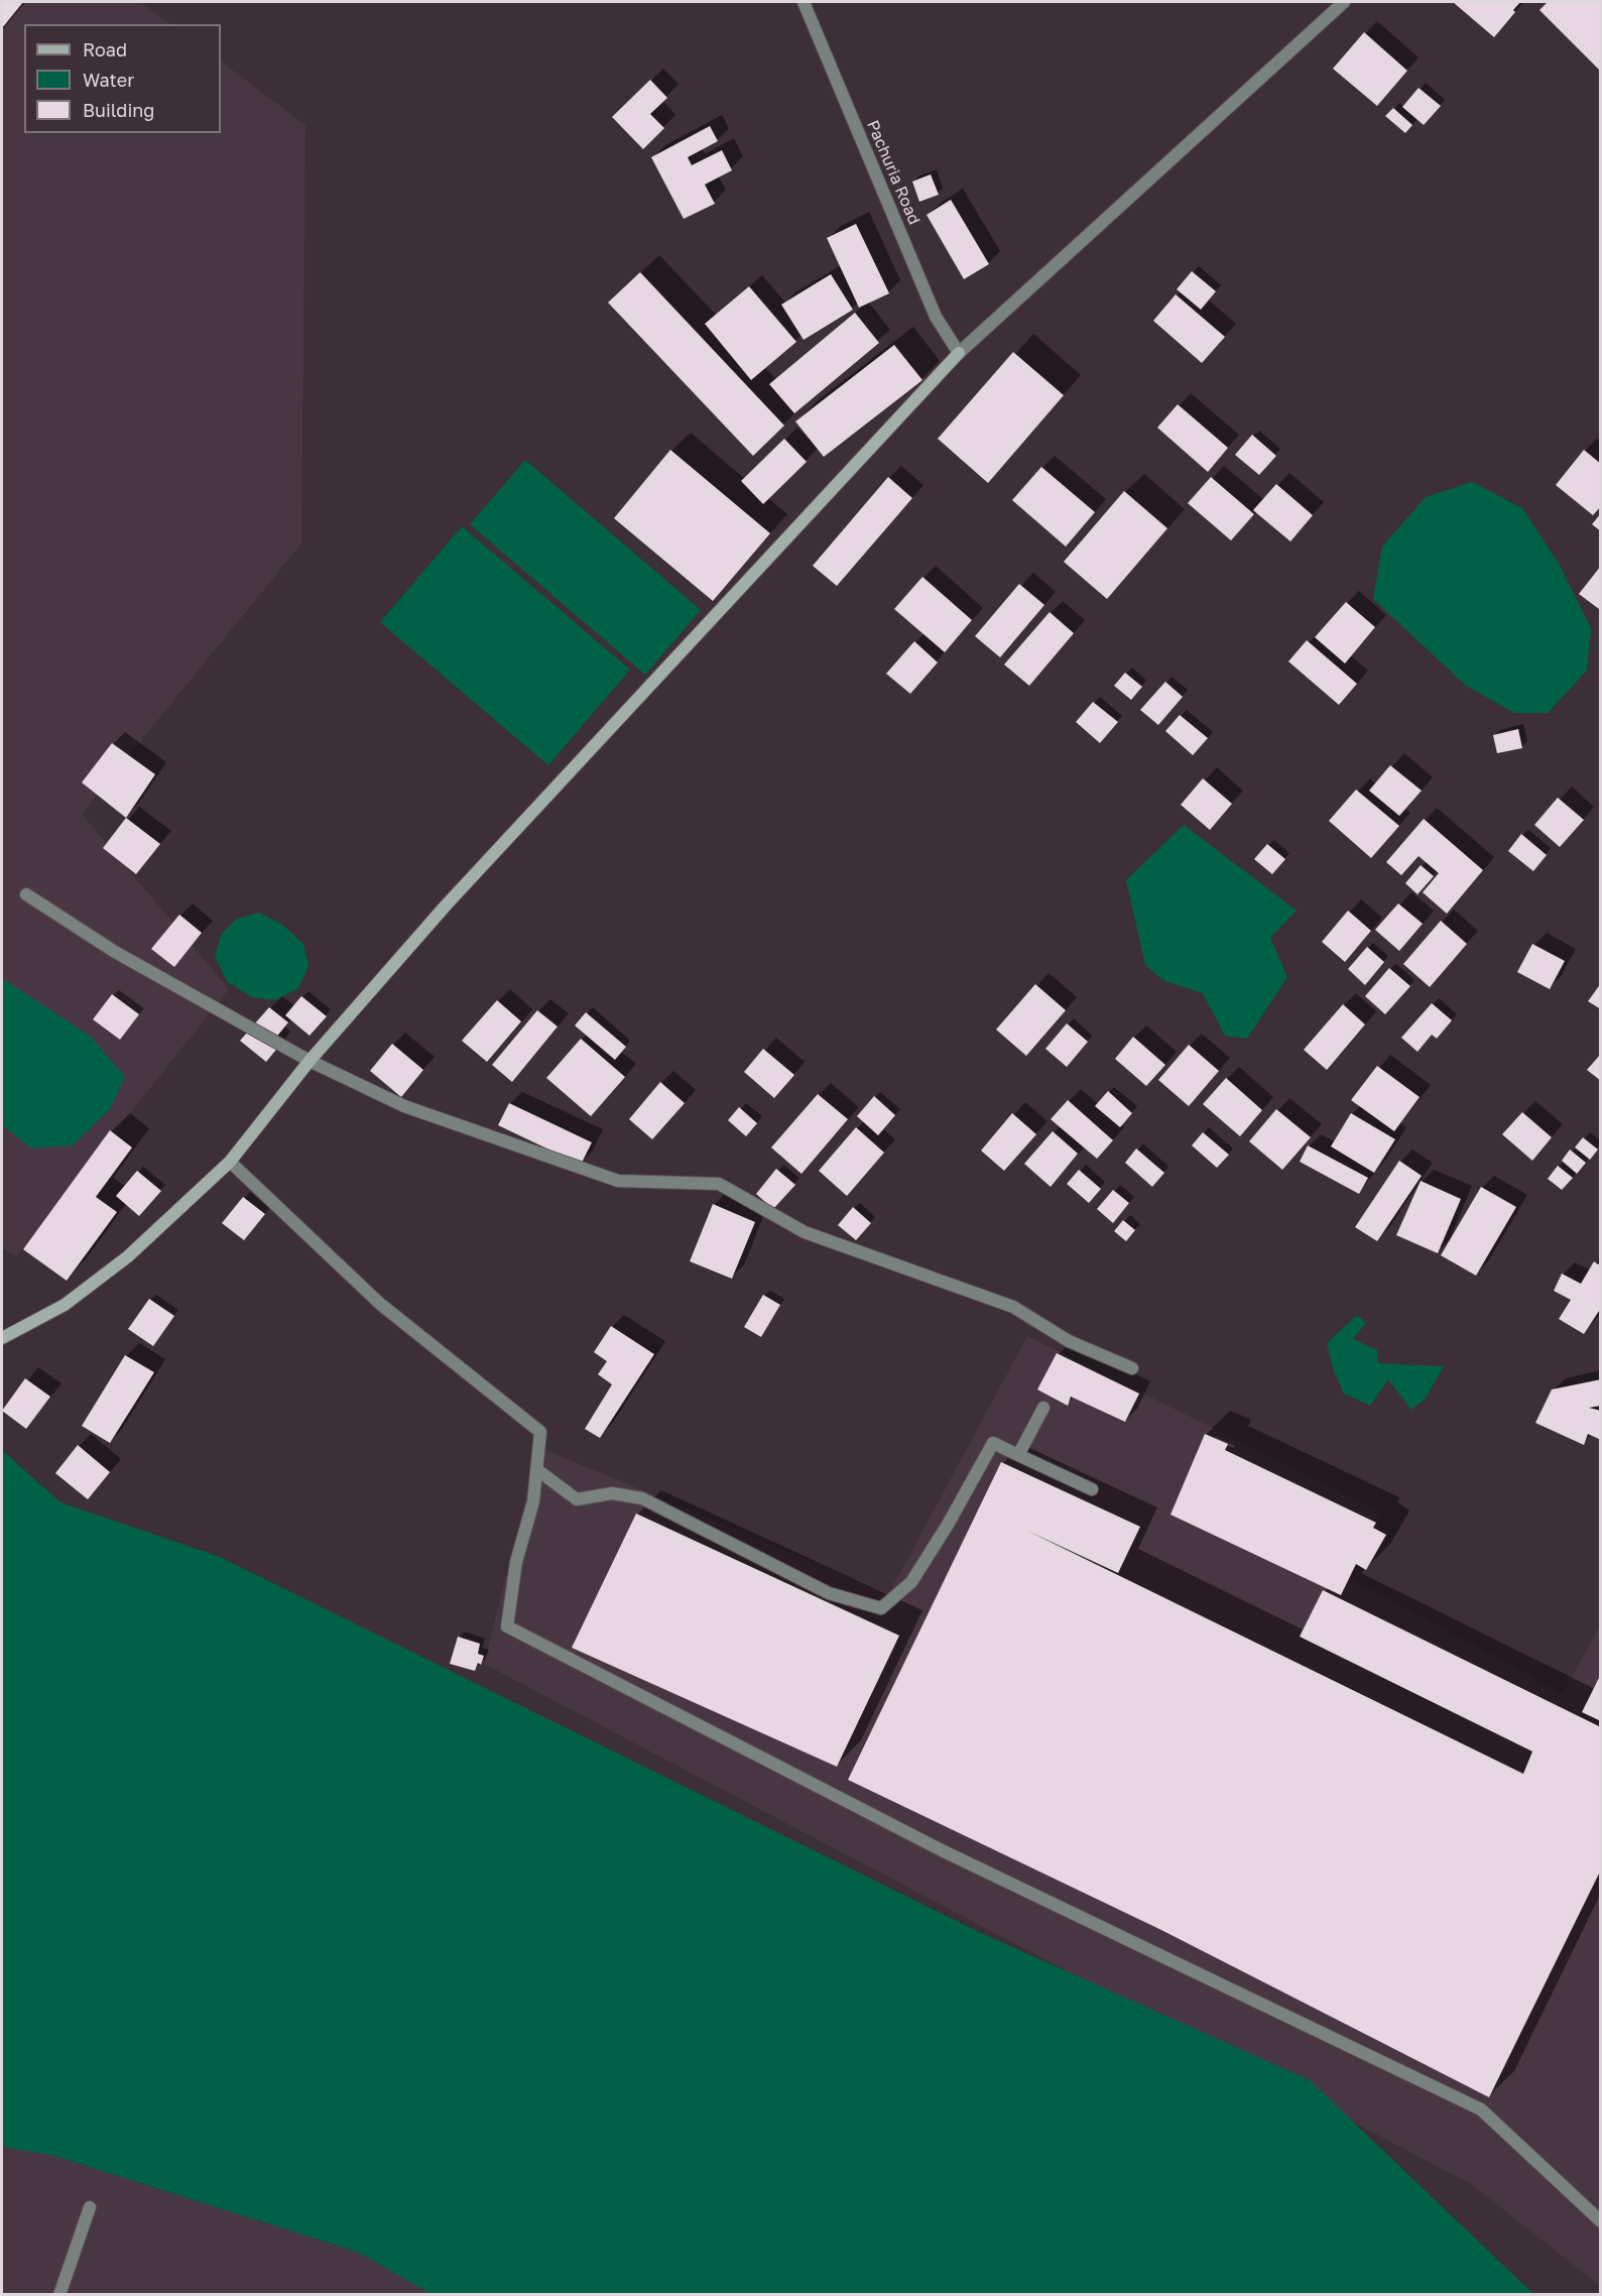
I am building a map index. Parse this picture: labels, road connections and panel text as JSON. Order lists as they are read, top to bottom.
{
  "streets": {
    "street": ["Pachuria Road"]
  },
  "legend": ["Road", "Water", "Building"]
}
